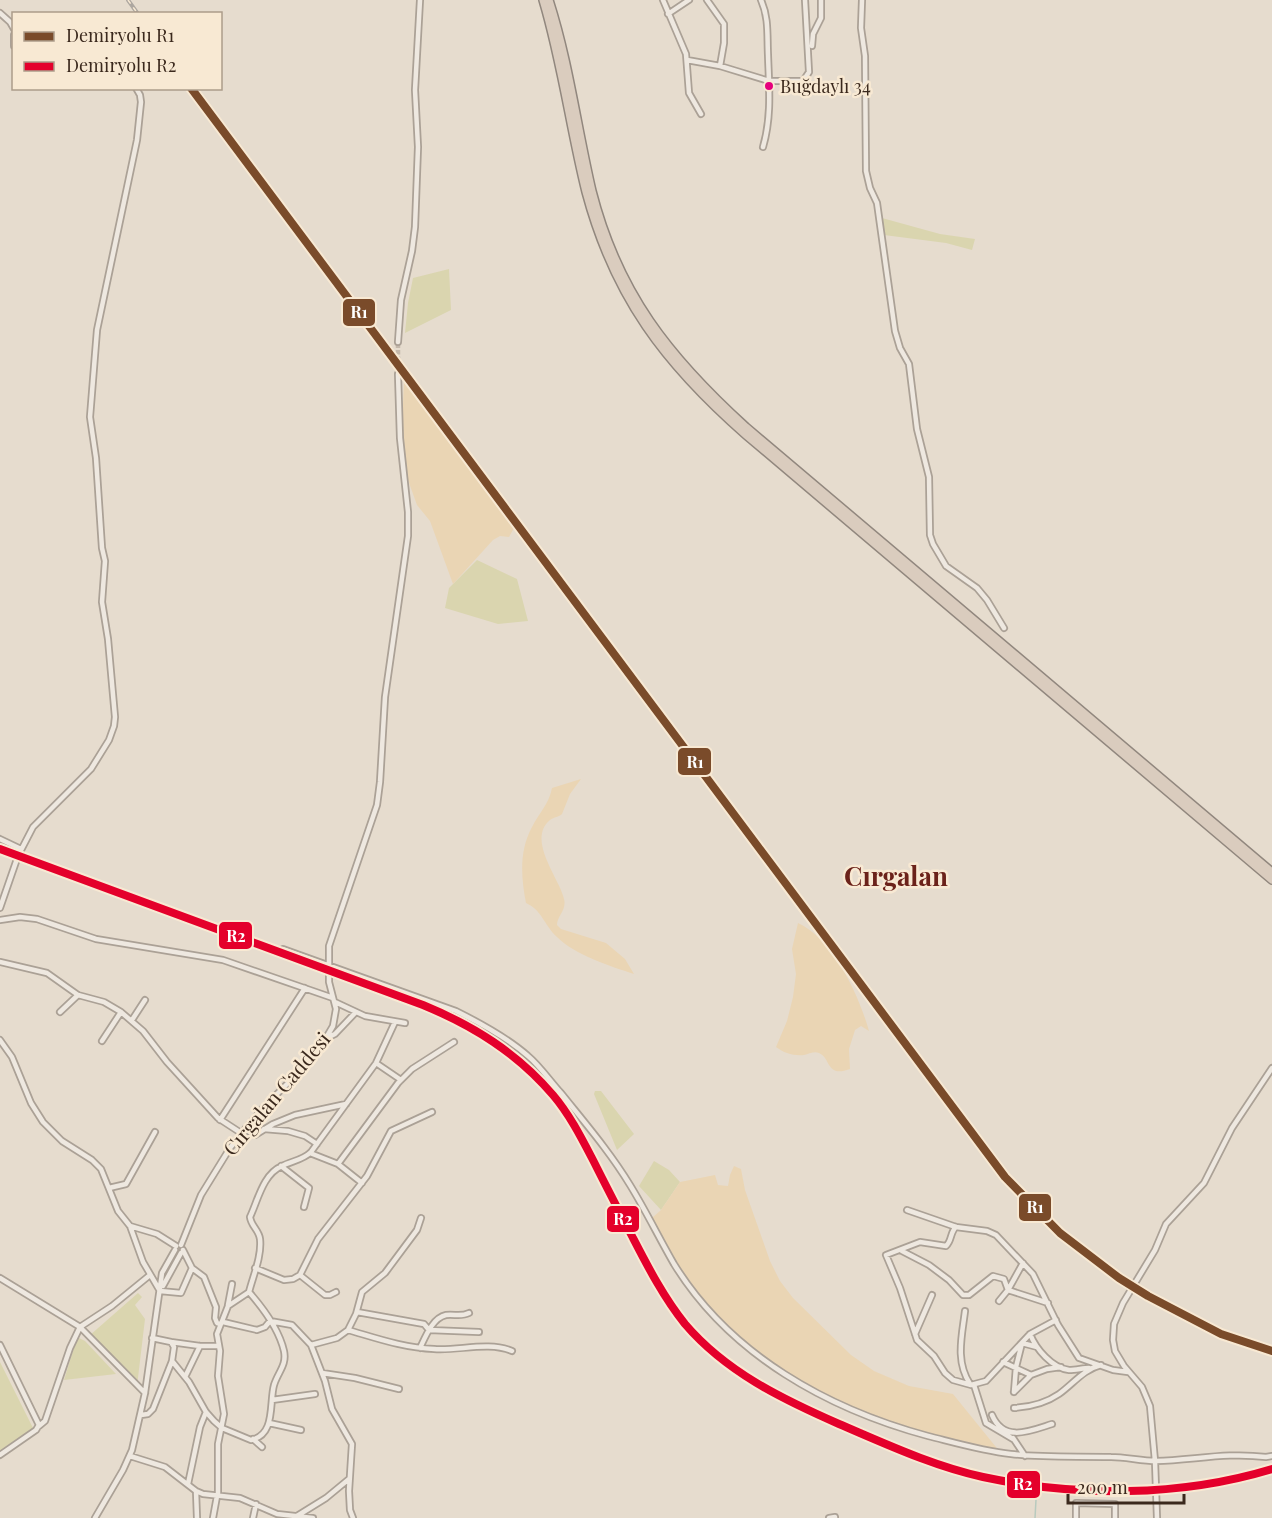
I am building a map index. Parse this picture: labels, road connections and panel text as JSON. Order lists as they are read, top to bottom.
{
  "streets": {
    "street": ["Cırgalan Caddesi"]
  },
  "districts": ["Cırgalan"],
  "places": ["Buğdaylı 34"],
  "lines": ["rail line R1", "rail line R2"],
  "legend": ["Demiryolu R1", "Demiryolu R2"],
  "scale_bar": "200 m"
}
